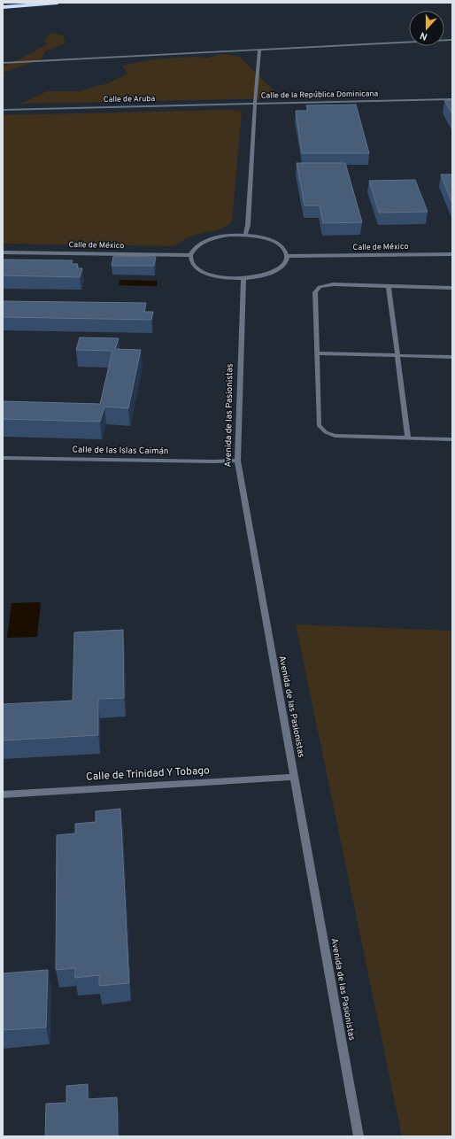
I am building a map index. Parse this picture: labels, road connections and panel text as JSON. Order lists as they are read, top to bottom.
{
  "streets": {
    "street": [
      "Calle de la República Dominicana",
      "Calle de Aruba",
      "Calle de México",
      "Avenida de las Pasionistas",
      "Calle de las Islas Caimán",
      "Calle de Trinidad Y Tobago"
    ]
  },
  "crossings": [
    ["Calle de la República Dominicana", "Calle de Aruba"],
    ["Avenida de las Pasionistas", "Calle de las Islas Caimán"],
    ["Avenida de las Pasionistas", "Calle de Trinidad Y Tobago"]
  ],
  "north": "bottom"
}
